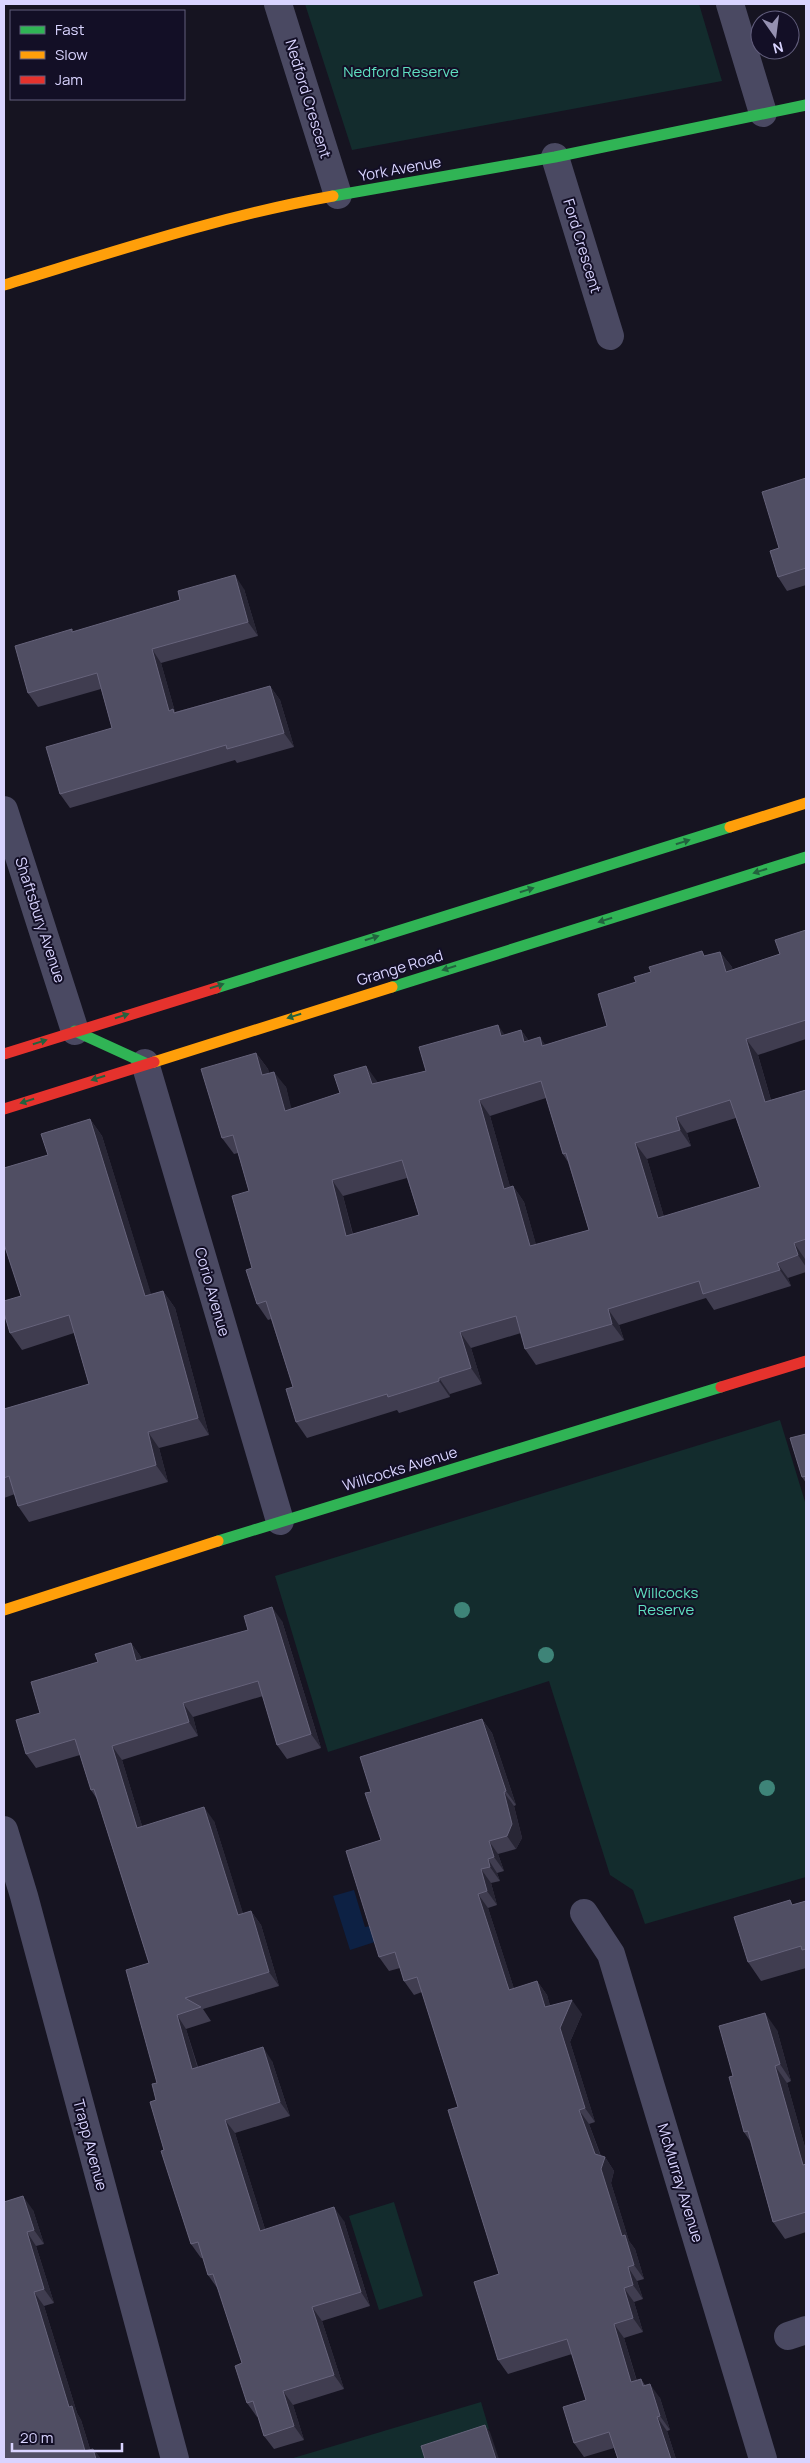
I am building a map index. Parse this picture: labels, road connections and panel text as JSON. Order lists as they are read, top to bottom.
{
  "streets": {
    "main road": ["York Avenue", "Grange Road", "Willcocks Avenue"],
    "street": [
      "Nedford Crescent",
      "Ford Crescent",
      "Shaftsbury Avenue",
      "Corio Avenue",
      "Trapp Avenue",
      "McMurray Avenue"
    ]
  },
  "crossings": [
    ["Nedford Crescent", "York Avenue"],
    ["York Avenue", "Ford Crescent"],
    ["Grange Road", "Corio Avenue"],
    ["Corio Avenue", "Willcocks Avenue"]
  ],
  "parks": ["Nedford Reserve", "Willcocks Reserve"],
  "legend": ["Fast", "Slow", "Jam"],
  "scale_bar": "20 m",
  "north": "bottom"
}
